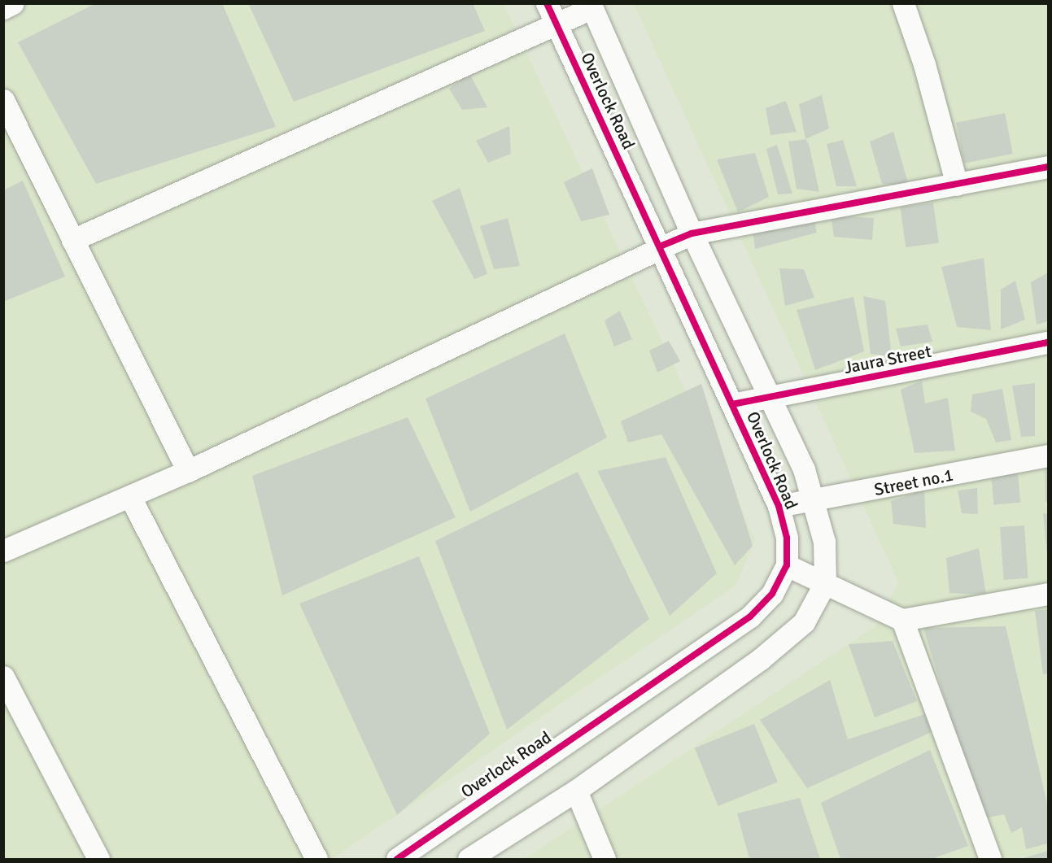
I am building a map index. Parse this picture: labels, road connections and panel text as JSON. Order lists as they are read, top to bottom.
{
  "streets": {
    "street": ["Overlock Road", "Jaura Street", "Street no.1"]
  },
  "crossings": [
    ["Overlock Road", "Jaura Street"],
    ["Overlock Road", "Street no.1"]
  ]
}
